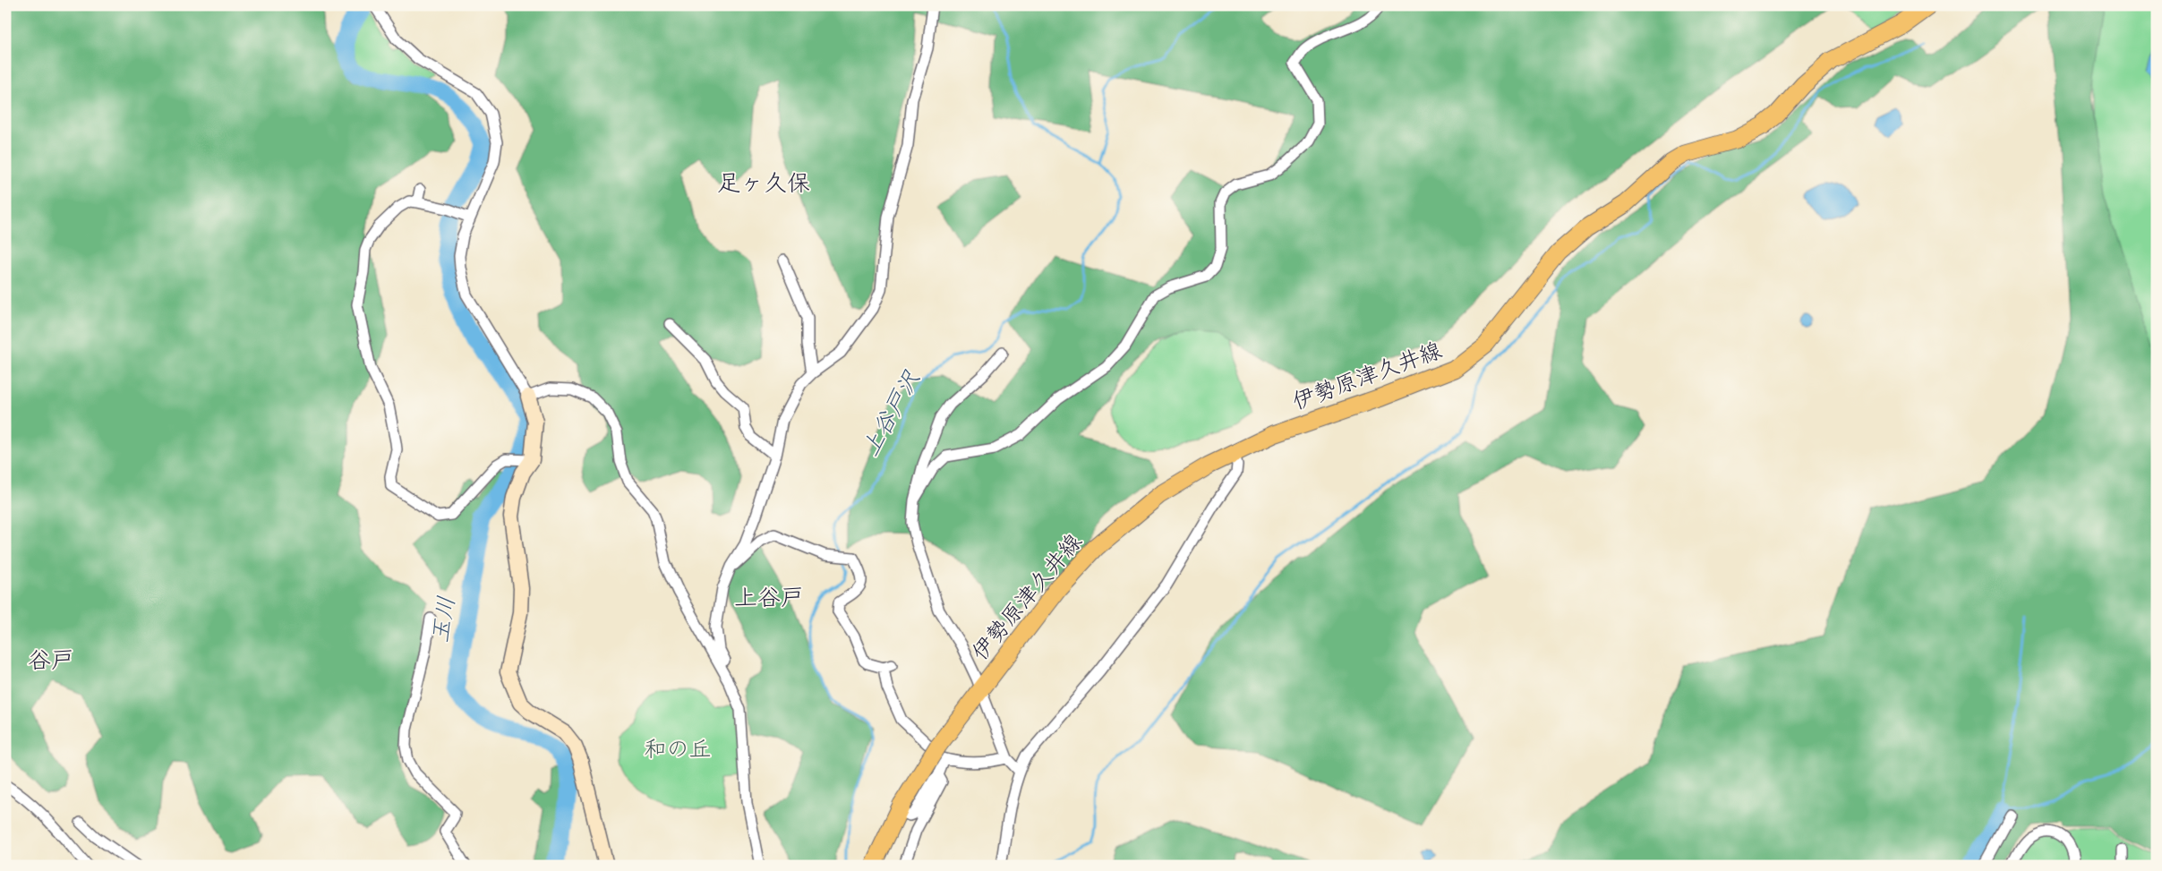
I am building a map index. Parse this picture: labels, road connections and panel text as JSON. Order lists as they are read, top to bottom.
{
  "streets": {
    "main road": ["伊勢原津久井線"]
  },
  "districts": ["足ヶ久保", "上谷戸", "谷戸"],
  "water": ["上谷戸沢", "玉川"],
  "parks": ["和の丘"]
}
